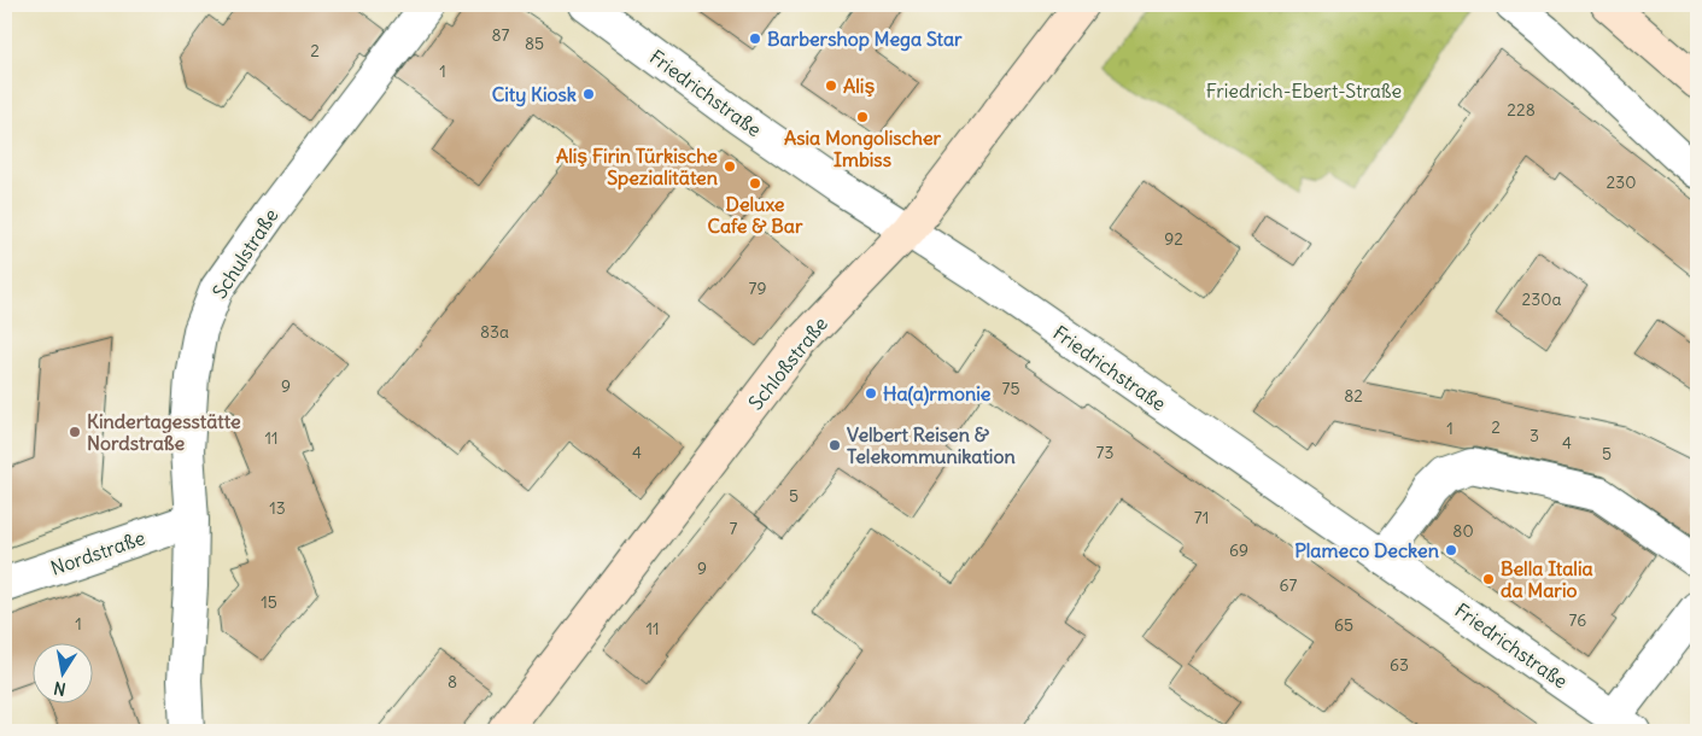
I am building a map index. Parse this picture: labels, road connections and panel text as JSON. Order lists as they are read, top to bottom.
{
  "streets": {
    "main road": ["Schloßstraße"],
    "street": ["Friedrichstraße", "Schulstraße", "Nordstraße"]
  },
  "crossings": [
    ["Friedrichstraße", "Schloßstraße"],
    ["Schulstraße", "Nordstraße"]
  ],
  "parks": ["Friedrich-Ebert-Straße"],
  "places": [
    "Barbershop Mega Star",
    "Aliş",
    "City Kiosk",
    "Asia Mongolischer Imbiss",
    "Aliş Firin Türkische Spezialitäten",
    "Deluxe Cafe & Bar",
    "Ha(a)rmonie",
    "Kindertagesstätte Nordstraße",
    "Velbert Reisen & Telekommunikation",
    "Plameco Decken",
    "Bella Italia da Mario"
  ],
  "house_numbers": [
    "87",
    "85",
    "2",
    "1",
    "228",
    "230",
    "92",
    "79",
    "230a",
    "83a",
    "9",
    "75",
    "82",
    "2",
    "1",
    "3",
    "11",
    "4",
    "4",
    "73",
    "5",
    "5",
    "13",
    "71",
    "7",
    "80",
    "69",
    "9",
    "67",
    "15",
    "76",
    "1",
    "65",
    "11",
    "63",
    "8"
  ],
  "north": "bottom"
}
